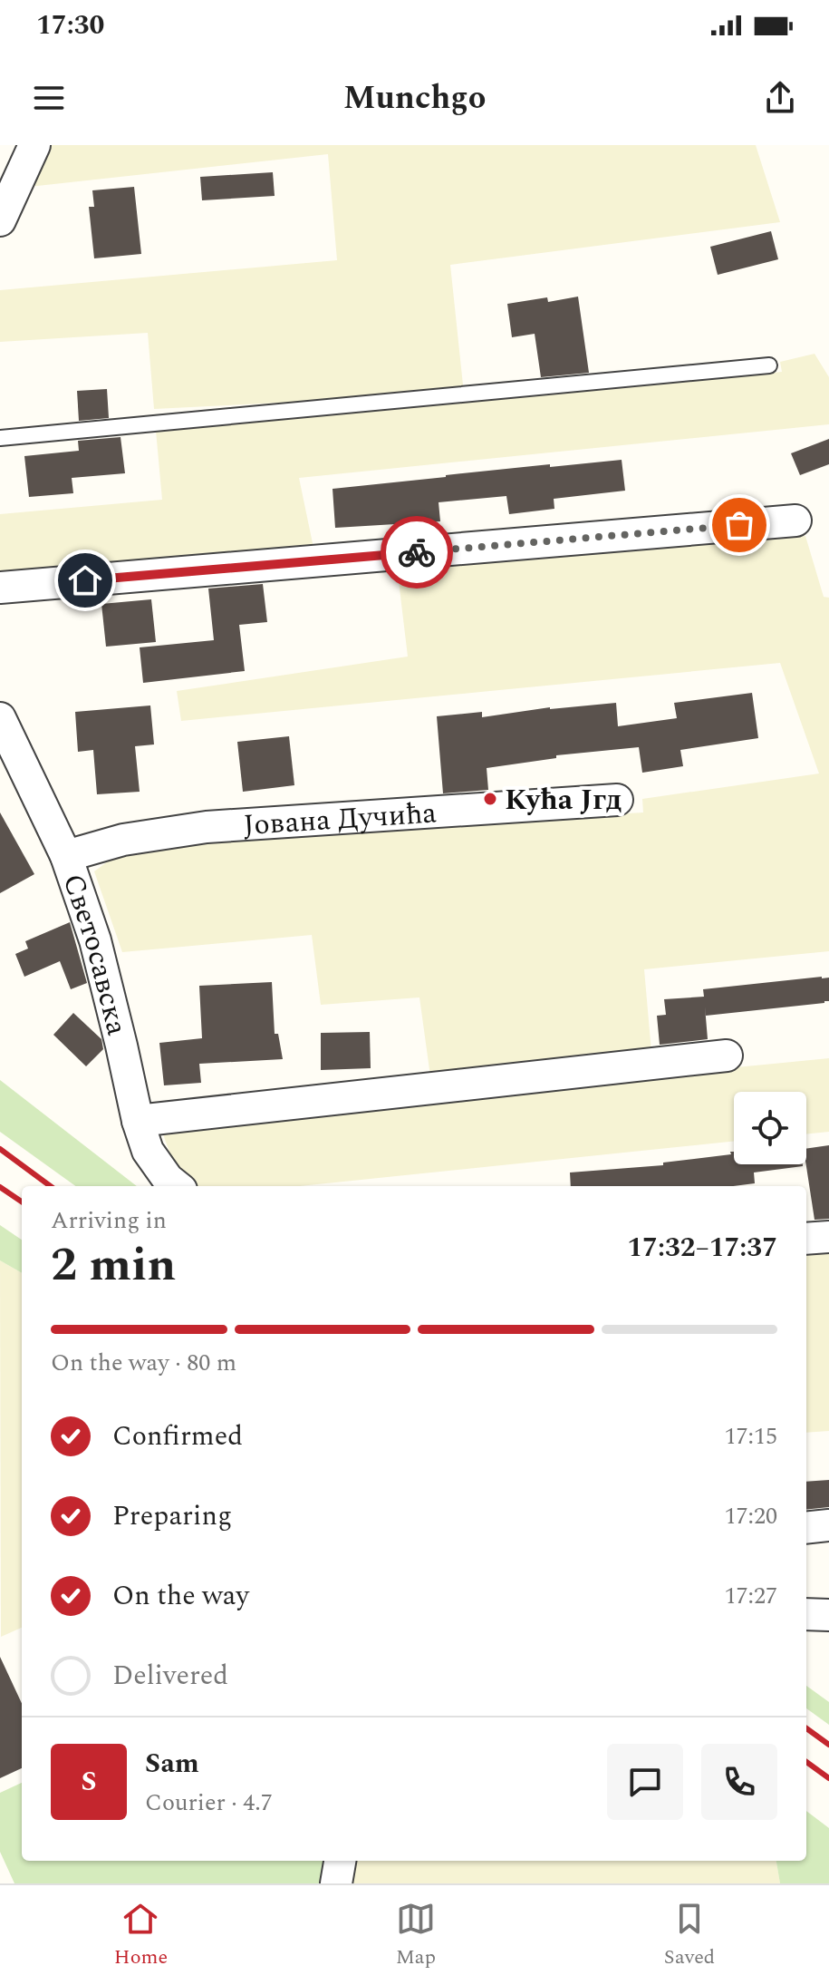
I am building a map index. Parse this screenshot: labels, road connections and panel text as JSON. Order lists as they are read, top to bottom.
{
  "streets": {
    "street": ["Јована Дучића", "Светосавска"]
  },
  "crossings": [
    ["Јована Дучића", "Светосавска"]
  ],
  "places": ["Кућа Јгд"],
  "page": {
    "status": "17:30",
    "header": "Munchgo",
    "heading": ["2 min", "Arriving in", "17:32–17:37"],
    "panel": ["Sam", "Courier · 4.7"],
    "bar": "On the way · 80 m",
    "list": [
      ["Confirmed", "17:15"],
      ["Preparing", "17:20"],
      ["On the way", "17:27"],
      "Delivered"
    ],
    "round": "S",
    "tabs": ["Home", "Map", "Saved"]
  }
}
